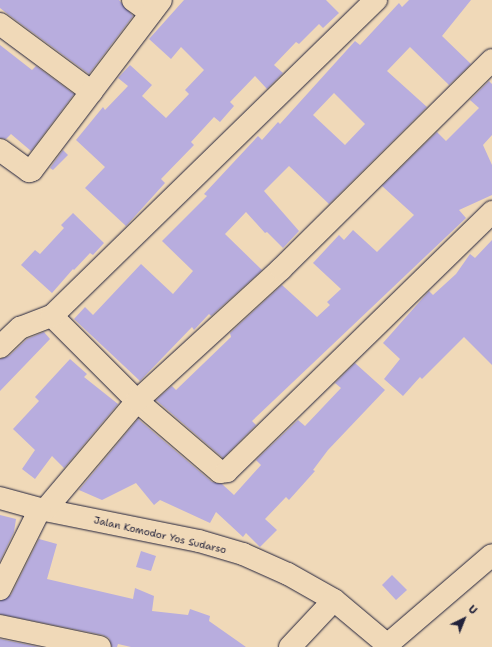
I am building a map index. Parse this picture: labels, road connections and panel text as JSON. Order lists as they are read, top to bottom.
{
  "streets": {
    "street": ["Jalan Komodor Yos Sudarso"]
  },
  "north": "top right"
}
